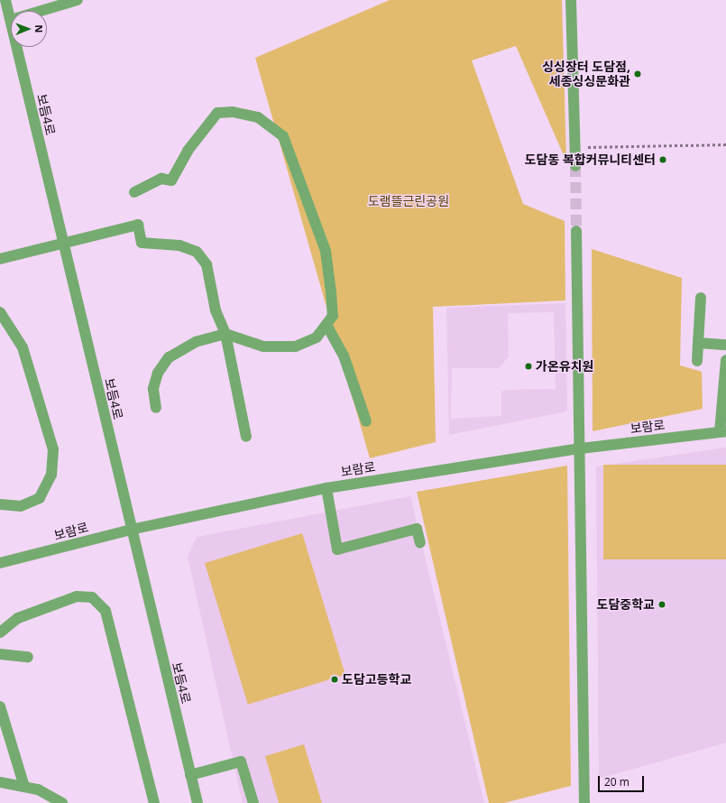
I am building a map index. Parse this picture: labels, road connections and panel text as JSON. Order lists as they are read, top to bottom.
{
  "streets": {
    "street": ["보듬4로", "보람로"]
  },
  "crossings": [
    ["보듬4로", "보람로"]
  ],
  "parks": ["도램뜰근린공원"],
  "places": [
    "싱싱장터 도담점, 세종싱싱문화관",
    "도담동 복합커뮤니티센터",
    "가온유치원",
    "도담중학교",
    "도담고등학교"
  ],
  "scale_bar": "20 m",
  "north": "right"
}
